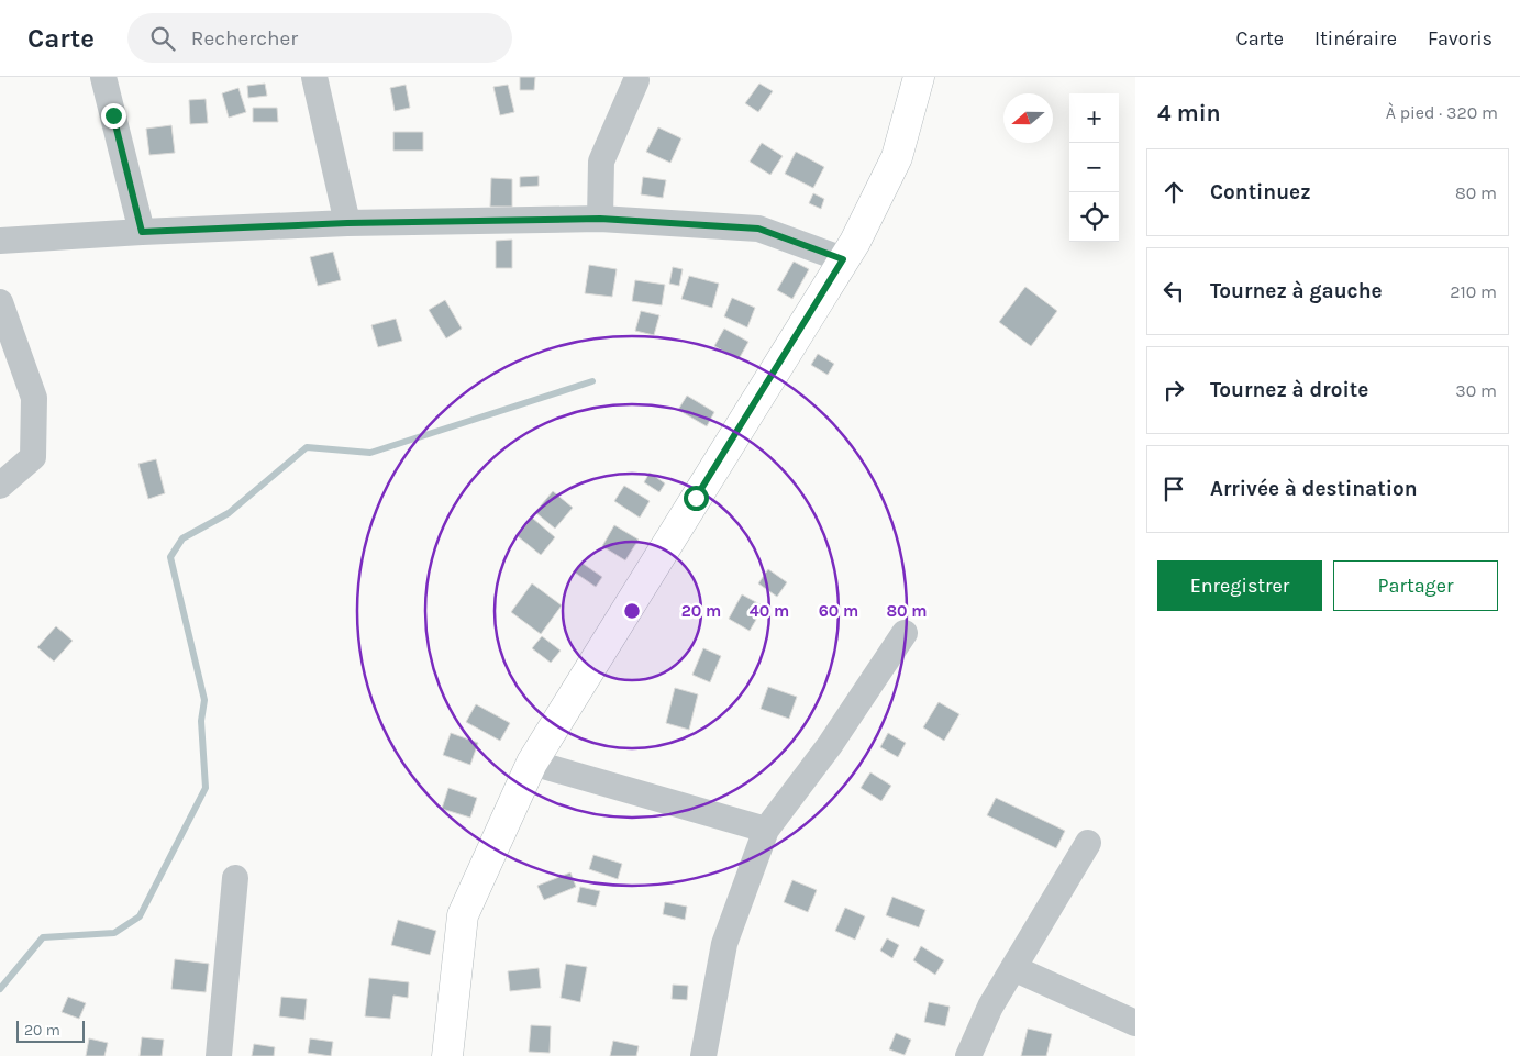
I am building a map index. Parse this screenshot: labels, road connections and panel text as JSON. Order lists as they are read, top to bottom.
{
  "scale_bar": "20 m",
  "north": "left",
  "page": {
    "header": "Carte",
    "search": "Rechercher",
    "nav": ["Carte", "Itinéraire", "Favoris"],
    "heading": ["4 min", "À pied · 320 m"],
    "map_buttons": ["+", "−"],
    "list": [
      ["Continuez", "80 m"],
      ["Tournez à gauche", "210 m"],
      ["Tournez à droite", "30 m"],
      "Arrivée à destination"
    ],
    "buttons": ["Enregistrer", "Partager"],
    "scale": "20 m"
  },
  "rings": [
    "20 m",
    "40 m",
    "60 m",
    "80 m"
  ]
}
